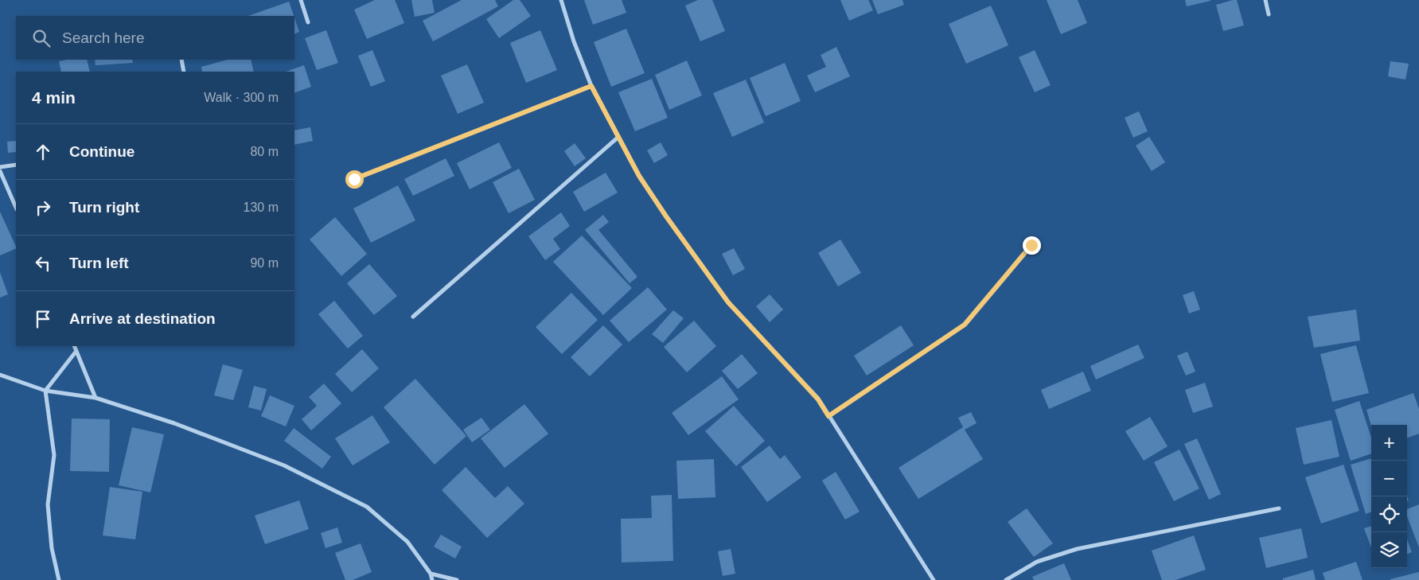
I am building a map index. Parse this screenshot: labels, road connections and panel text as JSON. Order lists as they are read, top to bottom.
{
  "page": {
    "search": "Search here",
    "heading": ["4 min", "Walk · 300 m"],
    "list": [
      ["Continue", "80 m"],
      ["Turn right", "130 m"],
      ["Turn left", "90 m"],
      "Arrive at destination"
    ],
    "map_buttons": ["+", "−"]
  }
}
